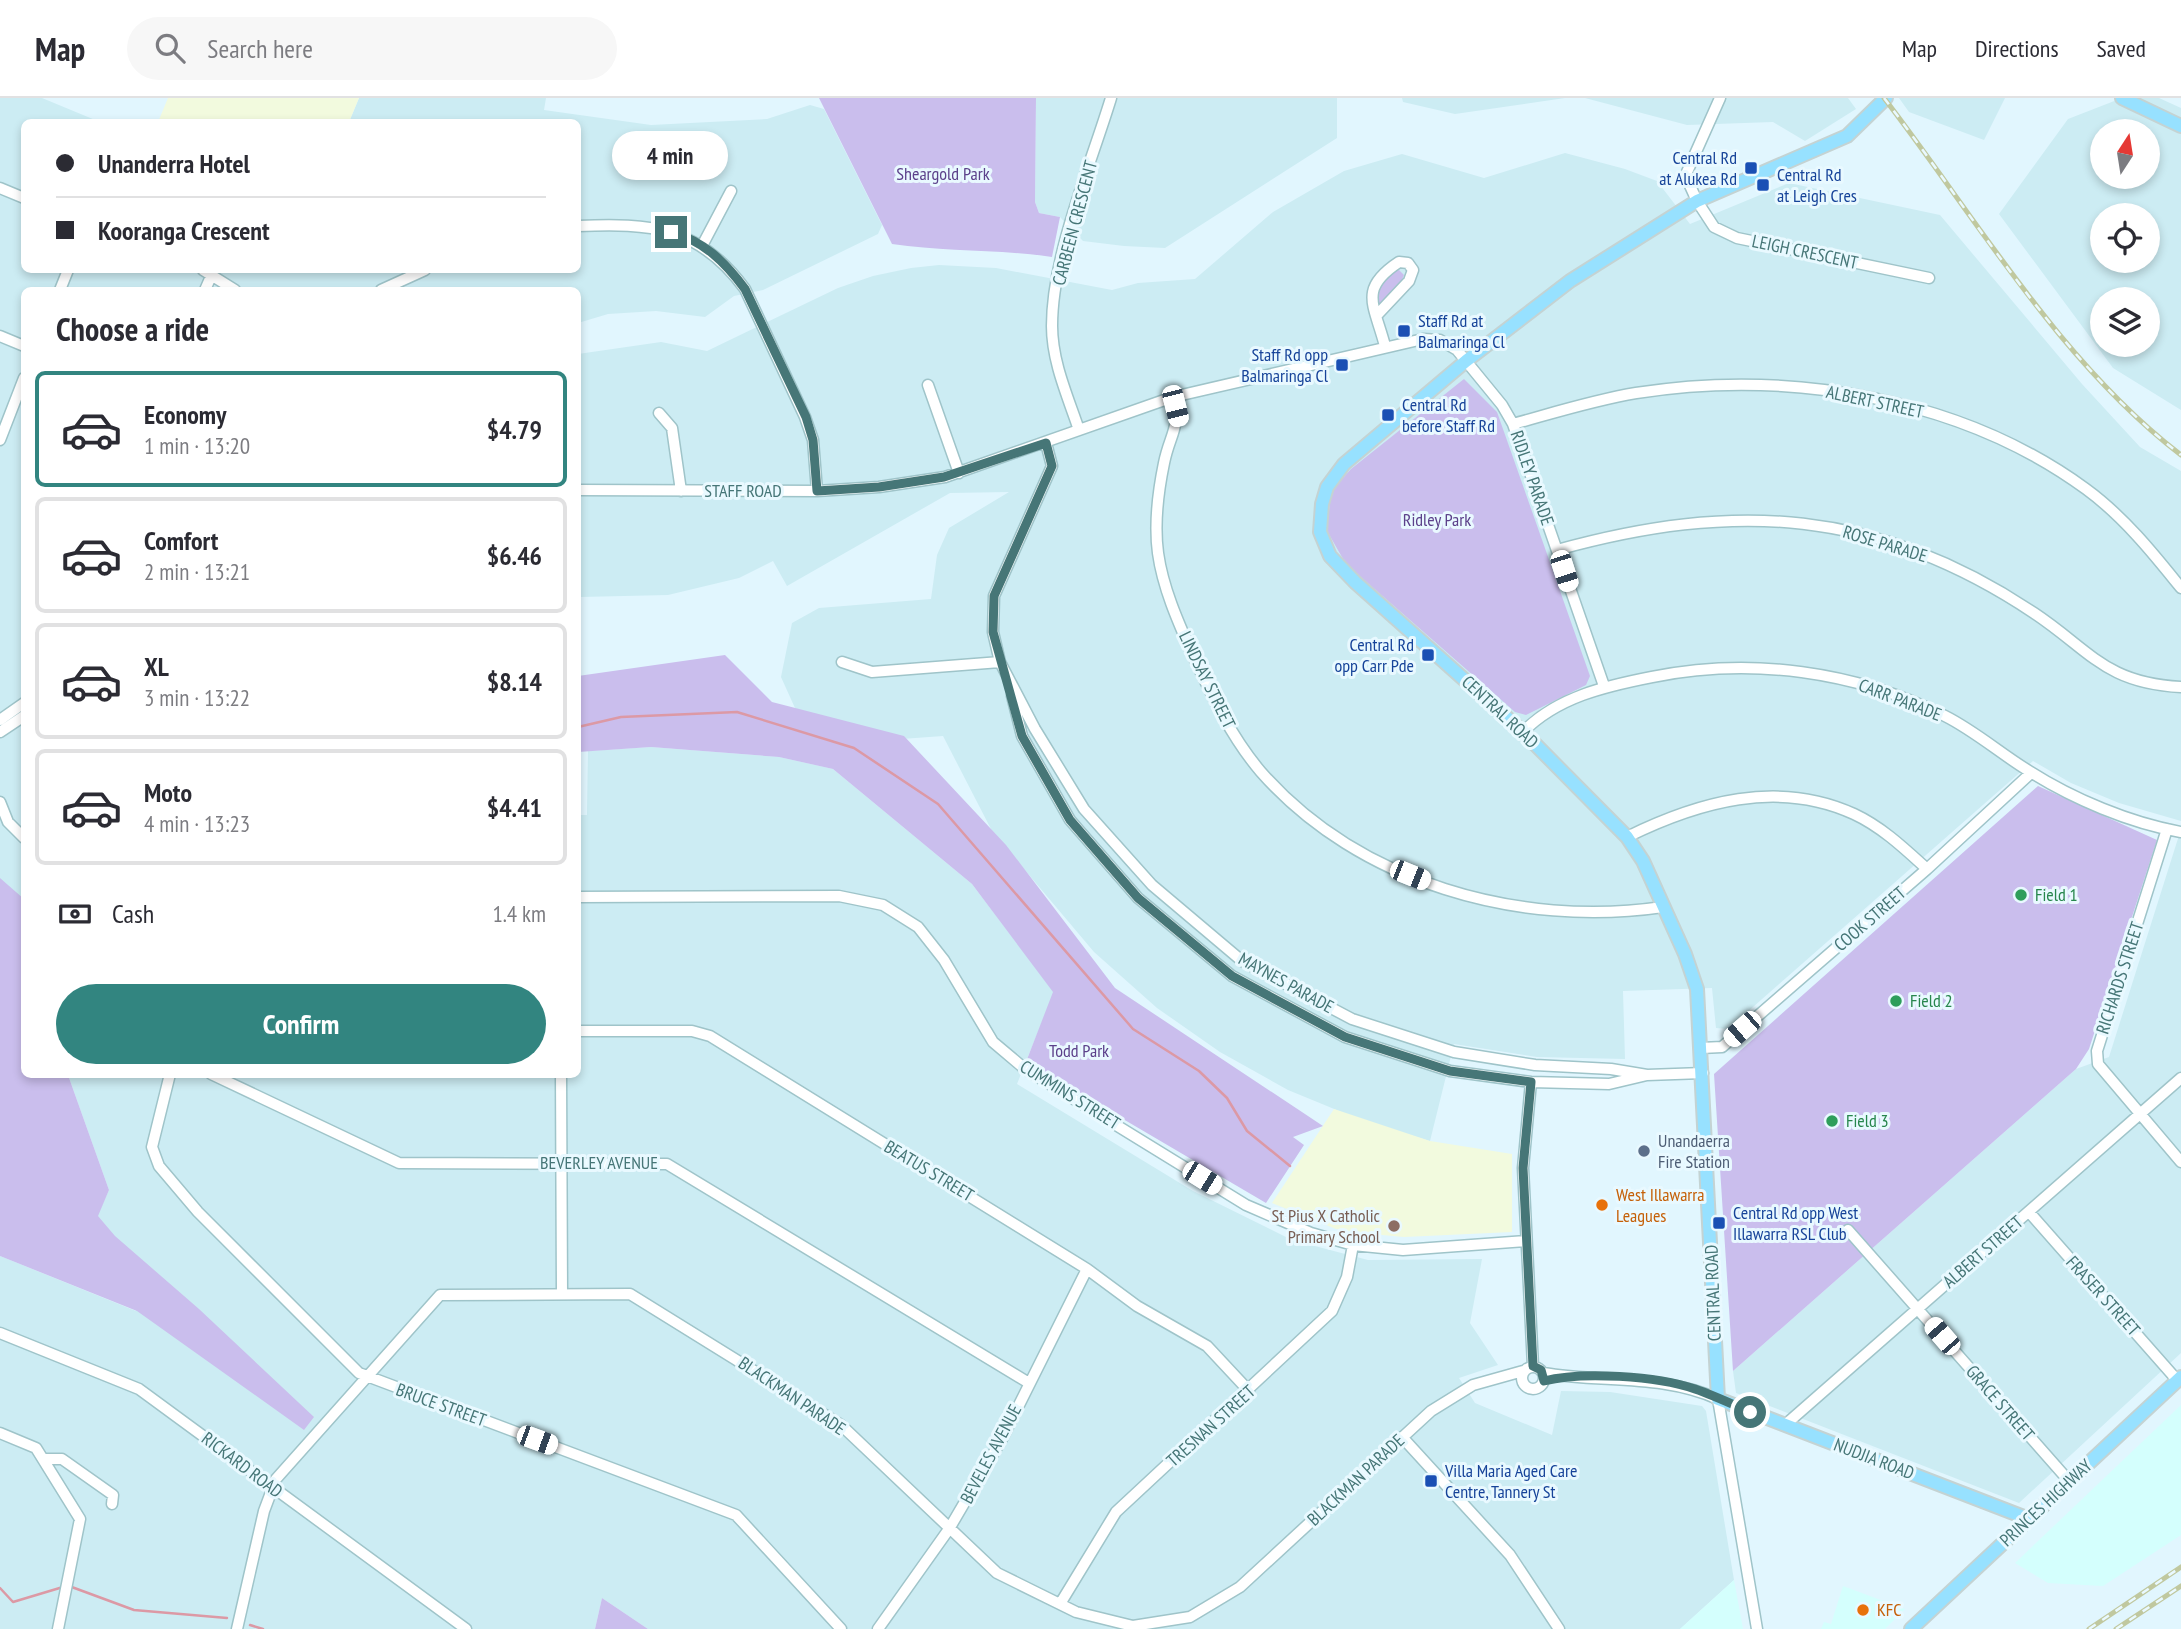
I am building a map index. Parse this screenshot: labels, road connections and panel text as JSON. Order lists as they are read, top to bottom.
{
  "streets": {
    "main road": ["CENTRAL ROAD", "NUDJIA ROAD", "PRINCES HIGHWAY"],
    "street": [
      "CARBEEN CRESCENT",
      "LEIGH CRESCENT",
      "ALBERT STREET",
      "RIDLEY PARADE",
      "STAFF ROAD",
      "ROSE PARADE",
      "LINDSAY STREET",
      "CARR PARADE",
      "COOK STREET",
      "RICHARDS STREET",
      "MAYNES PARADE",
      "CUMMINS STREET",
      "BEVERLEY AVENUE",
      "BEATUS STREET",
      "FRASER STREET",
      "BLACKMAN PARADE",
      "GRACE STREET",
      "BRUCE STREET",
      "TRESNAN STREET",
      "BEVELES AVENUE",
      "RICKARD ROAD"
    ]
  },
  "crossings": [
    ["CARBEEN CRESCENT", "STAFF ROAD"],
    ["LEIGH CRESCENT", "CENTRAL ROAD"],
    ["ALBERT STREET", "RIDLEY PARADE"],
    ["ALBERT STREET", "RICHARDS STREET"],
    ["ALBERT STREET", "FRASER STREET"],
    ["ALBERT STREET", "GRACE STREET"],
    ["ALBERT STREET", "NUDJIA ROAD"],
    ["RIDLEY PARADE", "STAFF ROAD"],
    ["RIDLEY PARADE", "ROSE PARADE"],
    ["RIDLEY PARADE", "CARR PARADE"],
    ["RIDLEY PARADE", "CENTRAL ROAD"],
    ["STAFF ROAD", "LINDSAY STREET"],
    ["STAFF ROAD", "CENTRAL ROAD"],
    ["STAFF ROAD", "MAYNES PARADE"],
    ["LINDSAY STREET", "CENTRAL ROAD"],
    ["CARR PARADE", "CENTRAL ROAD"],
    ["CARR PARADE", "COOK STREET"],
    ["CARR PARADE", "RICHARDS STREET"],
    ["CENTRAL ROAD", "COOK STREET"],
    ["CENTRAL ROAD", "MAYNES PARADE"],
    ["CENTRAL ROAD", "NUDJIA ROAD"],
    ["CUMMINS STREET", "TRESNAN STREET"],
    ["BEVERLEY AVENUE", "BEVELES AVENUE"],
    ["BEATUS STREET", "TRESNAN STREET"],
    ["BEATUS STREET", "BEVELES AVENUE"],
    ["FRASER STREET", "PRINCES HIGHWAY"],
    ["BLACKMAN PARADE", "BRUCE STREET"],
    ["BLACKMAN PARADE", "TRESNAN STREET"],
    ["BLACKMAN PARADE", "BEVELES AVENUE"],
    ["BLACKMAN PARADE", "RICKARD ROAD"],
    ["GRACE STREET", "PRINCES HIGHWAY"],
    ["NUDJIA ROAD", "PRINCES HIGHWAY"]
  ],
  "parks": ["Sheargold Park", "Ridley Park", "Todd Park"],
  "places": {
    "transit": [
      "Central Rd at Alukea Rd",
      "Central Rd at Leigh Cres",
      "Staff Rd at Balmaringa Cl",
      "Staff Rd opp Balmaringa Cl",
      "Central Rd before Staff Rd",
      "Central Rd opp Carr Pde",
      "Central Rd opp West Illawarra RSL Club",
      "Villa Maria Aged Care Centre, Tannery St"
    ],
    "other": [
      "Field 1",
      "Field 2",
      "Field 3",
      "Unandaerra Fire Station",
      "West Illawarra Leagues",
      "St Pius X Catholic Primary School",
      "KFC"
    ]
  },
  "north": "top",
  "page": {
    "header": "Map",
    "search": "Search here",
    "nav": ["Map", "Directions", "Saved"],
    "banner": ["Unanderra Hotel", "Kooranga Crescent"],
    "bubble": "4 min",
    "heading": "Choose a ride",
    "list": [
      {
        "name": "Economy",
        "note": "1 min · 13:20",
        "value": "$4.79"
      },
      {
        "name": "Comfort",
        "note": "2 min · 13:21",
        "value": "$6.46"
      },
      {
        "name": "XL",
        "note": "3 min · 13:22",
        "value": "$8.14"
      },
      {
        "name": "Moto",
        "note": "4 min · 13:23",
        "value": "$4.41"
      }
    ],
    "pay": ["Cash", "1.4 km"],
    "buttons": "Confirm"
  }
}
